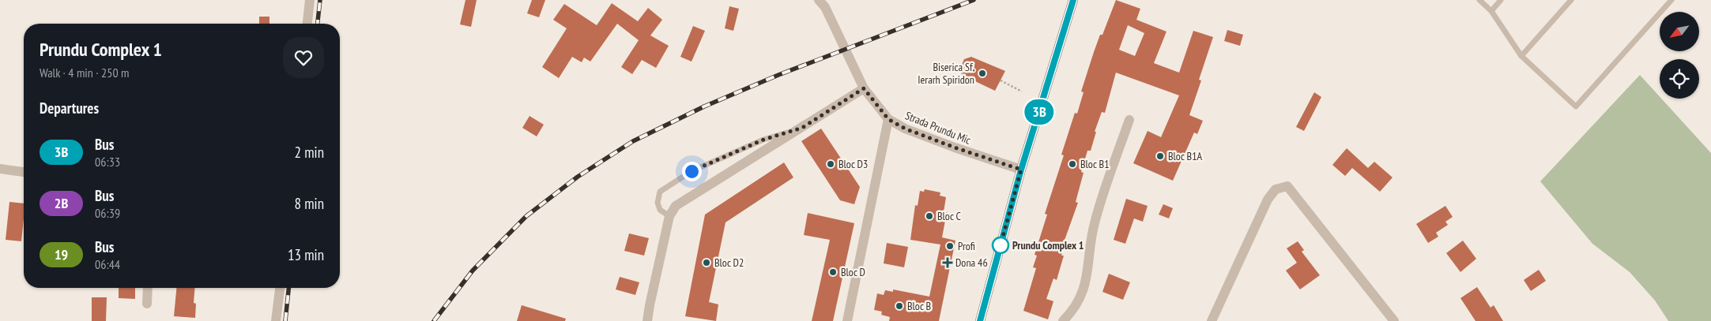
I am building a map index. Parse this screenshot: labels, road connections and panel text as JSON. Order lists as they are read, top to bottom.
{
  "streets": {
    "street": ["Strada Prundu Mic"]
  },
  "places": {
    "other": [
      "Biserica Sf. Ierarh Spiridon",
      "Bloc B1A",
      "Bloc D3",
      "Bloc B1",
      "Bloc C",
      "Prundu Complex 1",
      "Profi",
      "Bloc D2",
      "Bloc D",
      "Bloc B"
    ],
    "health": ["Dona 46"]
  },
  "lines": ["bus line 3B"],
  "north": "bottom left",
  "page": {
    "on_map": "3B",
    "heading": [
      ["Prundu Complex 1", "Walk · 4 min · 250 m"],
      "Departures"
    ],
    "list": [
      {
        "mark": "3B",
        "name": "Bus",
        "note": "06:33",
        "value": "2 min"
      },
      {
        "mark": "2B",
        "name": "Bus",
        "note": "06:39",
        "value": "8 min"
      },
      {
        "mark": "19",
        "name": "Bus",
        "note": "06:44",
        "value": "13 min"
      }
    ]
  }
}
